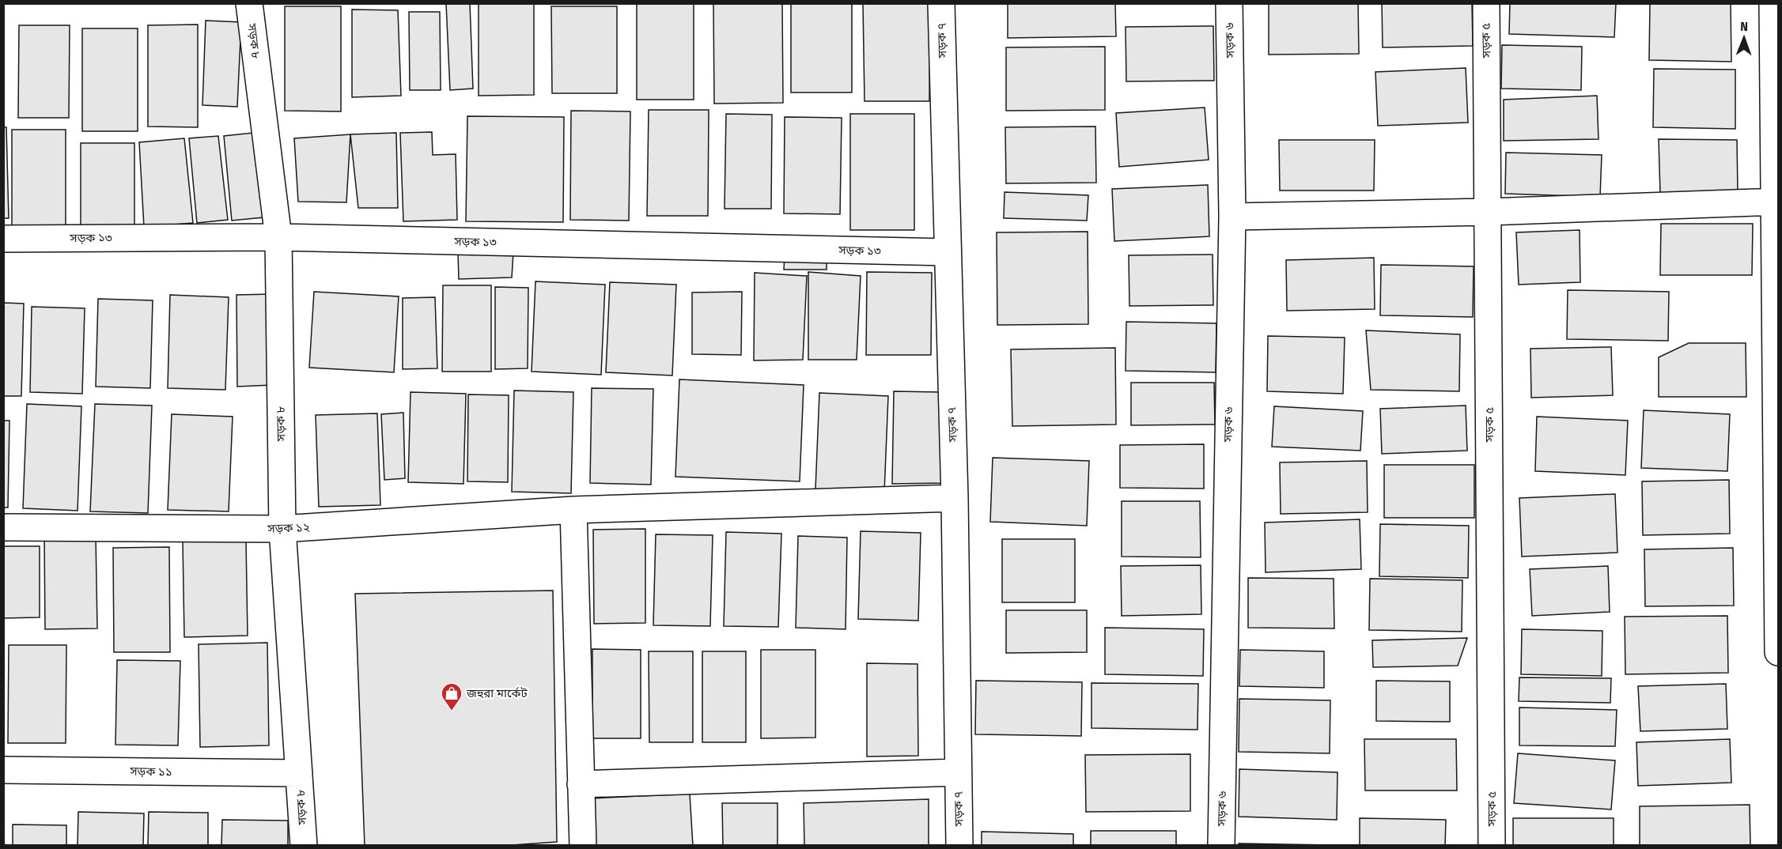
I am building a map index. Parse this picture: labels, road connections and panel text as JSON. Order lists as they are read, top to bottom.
{
  "streets": {
    "street": [
      "সড়ক ৭",
      "সড়ক ৬",
      "সড়ক ৫",
      "সড়ক ৮",
      "সড়ক ১৩",
      "সড়ক ১২",
      "সড়ক ১১"
    ]
  },
  "crossings": [
    ["সড়ক ৭", "সড়ক ১৩"],
    ["সড়ক ৭", "সড়ক ১২"],
    ["সড়ক ৮", "সড়ক ১৩"],
    ["সড়ক ৮", "সড়ক ১২"],
    ["সড়ক ৮", "সড়ক ১১"]
  ],
  "places": {
    "shop": ["জহুরা মার্কেট"]
  },
  "north": "top"
}
